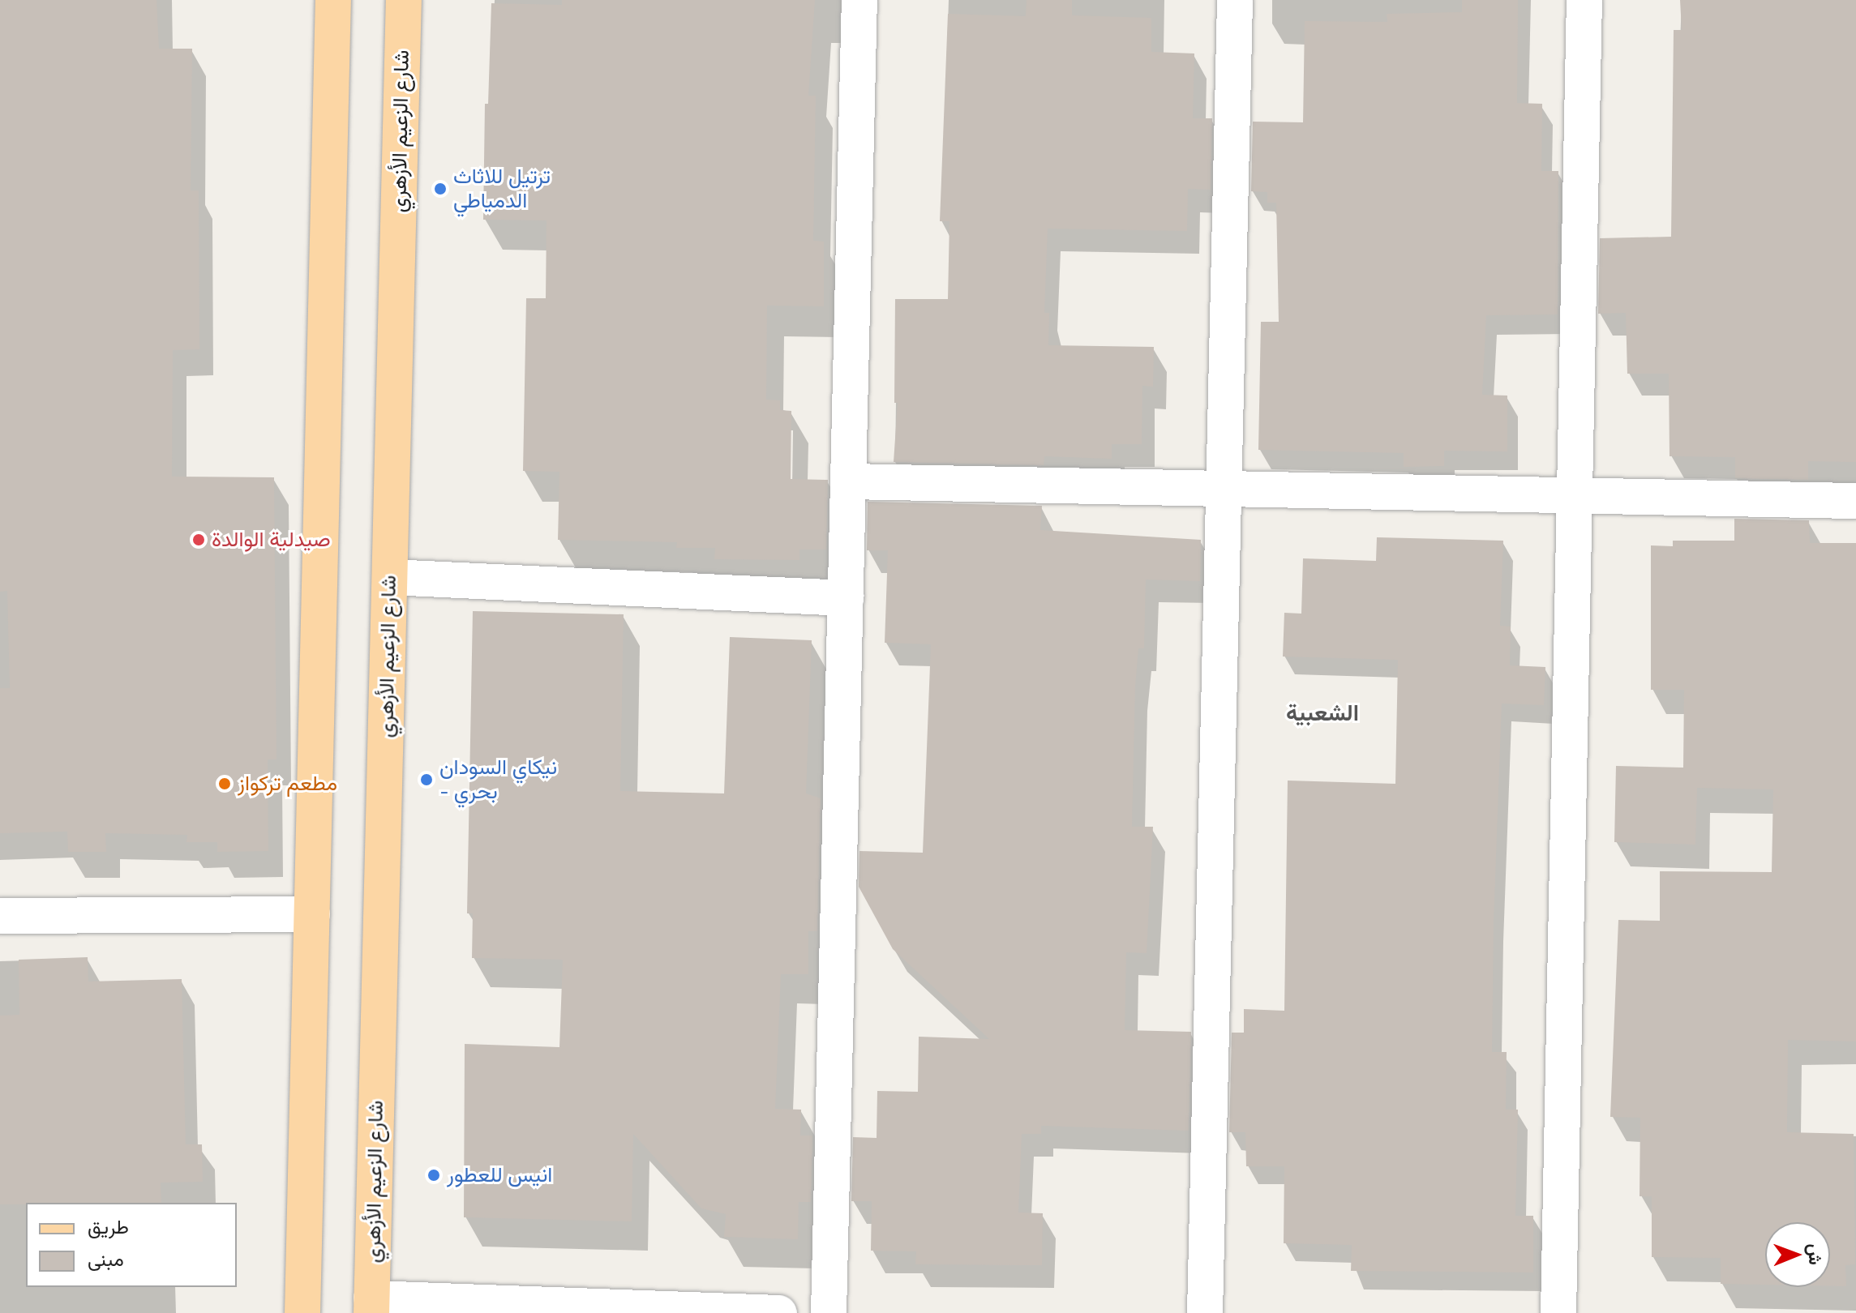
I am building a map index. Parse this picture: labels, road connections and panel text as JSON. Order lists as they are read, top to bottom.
{
  "streets": {
    "main road": ["شارع الزعيم الأزهري"]
  },
  "districts": ["الشعبية"],
  "places": [
    "ترتيل للاثاث الدمياطي",
    "صيدلية الوالدة",
    "نيكاي السودان - بحري",
    "مطعم تركواز",
    "انيس للعطور"
  ],
  "legend": ["طريق", "مبنى"],
  "north": "right"
}
